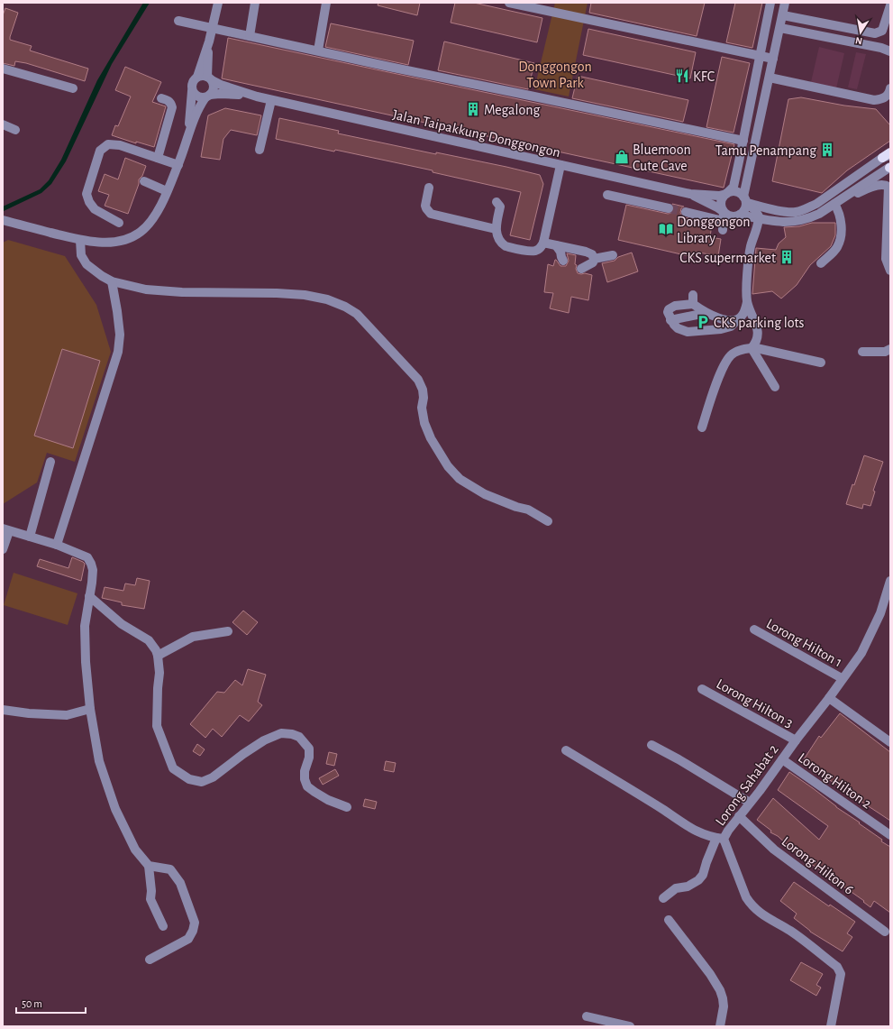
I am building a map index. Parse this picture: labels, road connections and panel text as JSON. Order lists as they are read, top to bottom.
{
  "streets": {
    "street": [
      "Jalan Taipakkung Donggongon",
      "Lorong Hilton 1",
      "Lorong Hilton 3",
      "Lorong Hilton 2",
      "Lorong Sahabat 2",
      "Lorong Hilton 6"
    ]
  },
  "crossings": [
    ["Lorong Hilton 1", "Lorong Sahabat 2"],
    ["Lorong Hilton 3", "Lorong Sahabat 2"],
    ["Lorong Hilton 2", "Lorong Sahabat 2"],
    ["Lorong Sahabat 2", "Lorong Hilton 6"]
  ],
  "parks": ["Donggongon Town Park"],
  "places": {
    "restaurant": ["KFC"],
    "building": ["Megalong", "Tamu Penampang", "CKS supermarket"],
    "shop": ["Bluemoon Cute Cave"],
    "library": ["Donggongon Library"],
    "parking": ["CKS parking lots"]
  },
  "scale_bar": "50 m",
  "north": "bottom"
}
